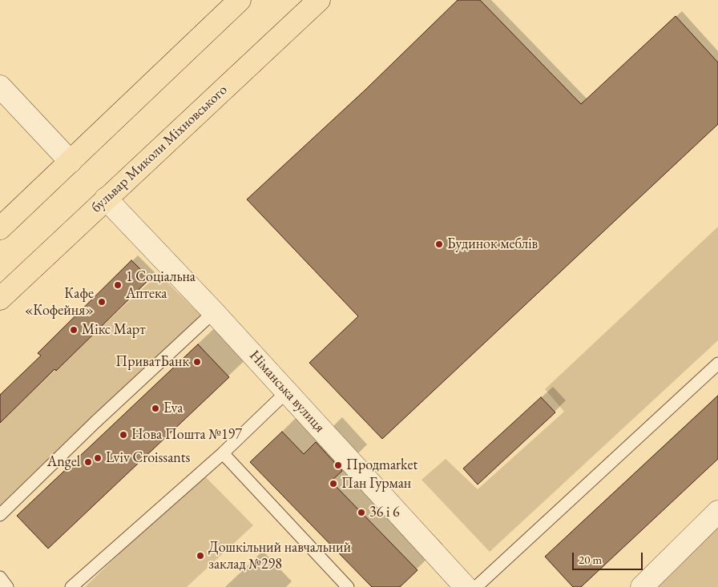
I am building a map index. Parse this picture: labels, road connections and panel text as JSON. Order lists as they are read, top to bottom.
{
  "streets": {
    "highway": ["бульвар Миколи Міхновського"],
    "street": ["Німанська вулиця"]
  },
  "crossings": [
    ["бульвар Миколи Міхновського", "Німанська вулиця"]
  ],
  "places": [
    "Будинок меблів",
    "1 Соціальна Аптека",
    "Кафе «Кофейня»",
    "Мікс Март",
    "ПриватБанк",
    "Eva",
    "Нова Пошта №197",
    "Lviv Croissants",
    "Angel",
    "Продmarket",
    "Пан Гурман",
    "36 і 6",
    "Дошкільний навчальний заклад №298"
  ],
  "scale_bar": "20 m"
}
